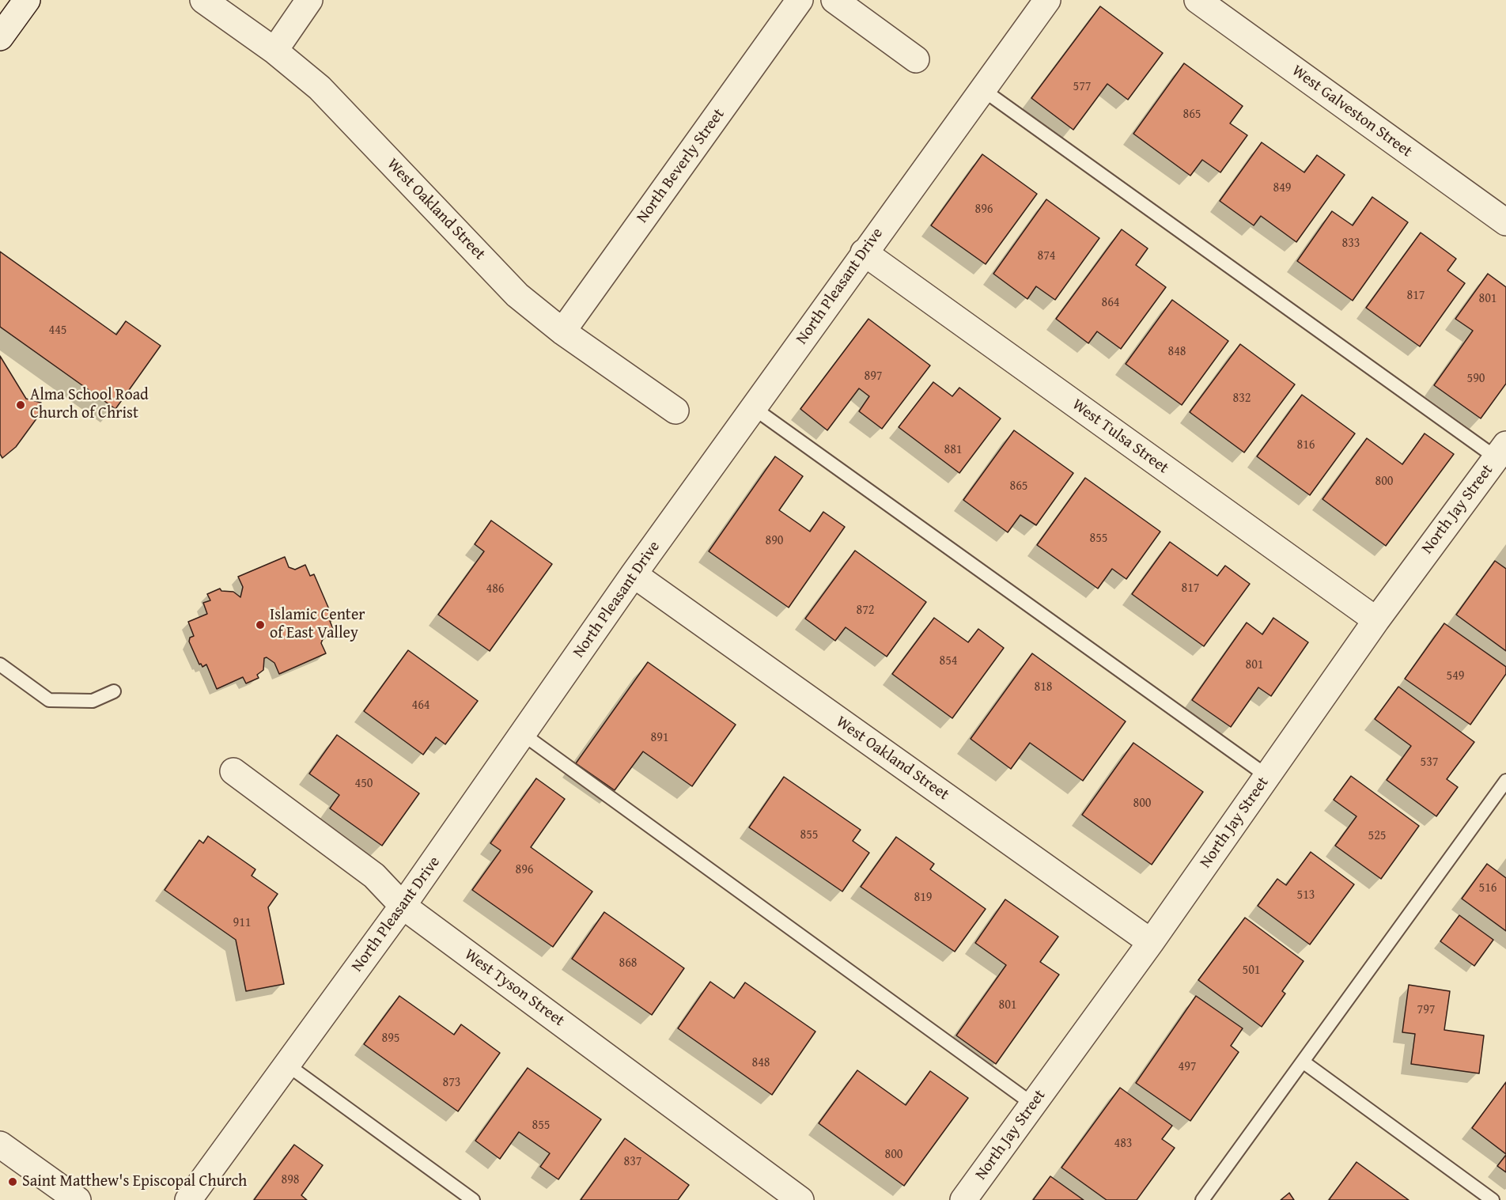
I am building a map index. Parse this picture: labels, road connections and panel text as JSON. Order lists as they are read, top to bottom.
{
  "streets": {
    "street": [
      "West Galveston Street",
      "North Beverly Street",
      "West Oakland Street",
      "North Pleasant Drive",
      "West Tulsa Street",
      "North Jay Street",
      "West Tyson Street"
    ]
  },
  "crossings": [
    ["North Beverly Street", "West Oakland Street"],
    ["West Oakland Street", "North Pleasant Drive"],
    ["West Oakland Street", "North Jay Street"],
    ["North Pleasant Drive", "West Tulsa Street"],
    ["North Pleasant Drive", "West Tyson Street"],
    ["West Tulsa Street", "North Jay Street"]
  ],
  "places": ["Alma School Road Church of Christ", "Islamic Center of East Valley", "Saint Matthew's Episcopal Church"],
  "house_numbers": [
    "577",
    "865",
    "849",
    "896",
    "833",
    "874",
    "817",
    "801",
    "864",
    "445",
    "848",
    "897",
    "590",
    "832",
    "816",
    "881",
    "800",
    "865",
    "855",
    "890",
    "817",
    "486",
    "872",
    "854",
    "801",
    "549",
    "818",
    "464",
    "891",
    "537",
    "450",
    "800",
    "855",
    "525",
    "896",
    "516",
    "513",
    "819",
    "911",
    "868",
    "501",
    "801",
    "797",
    "895",
    "848",
    "497",
    "873",
    "855",
    "483",
    "800",
    "837",
    "898"
  ]
}
